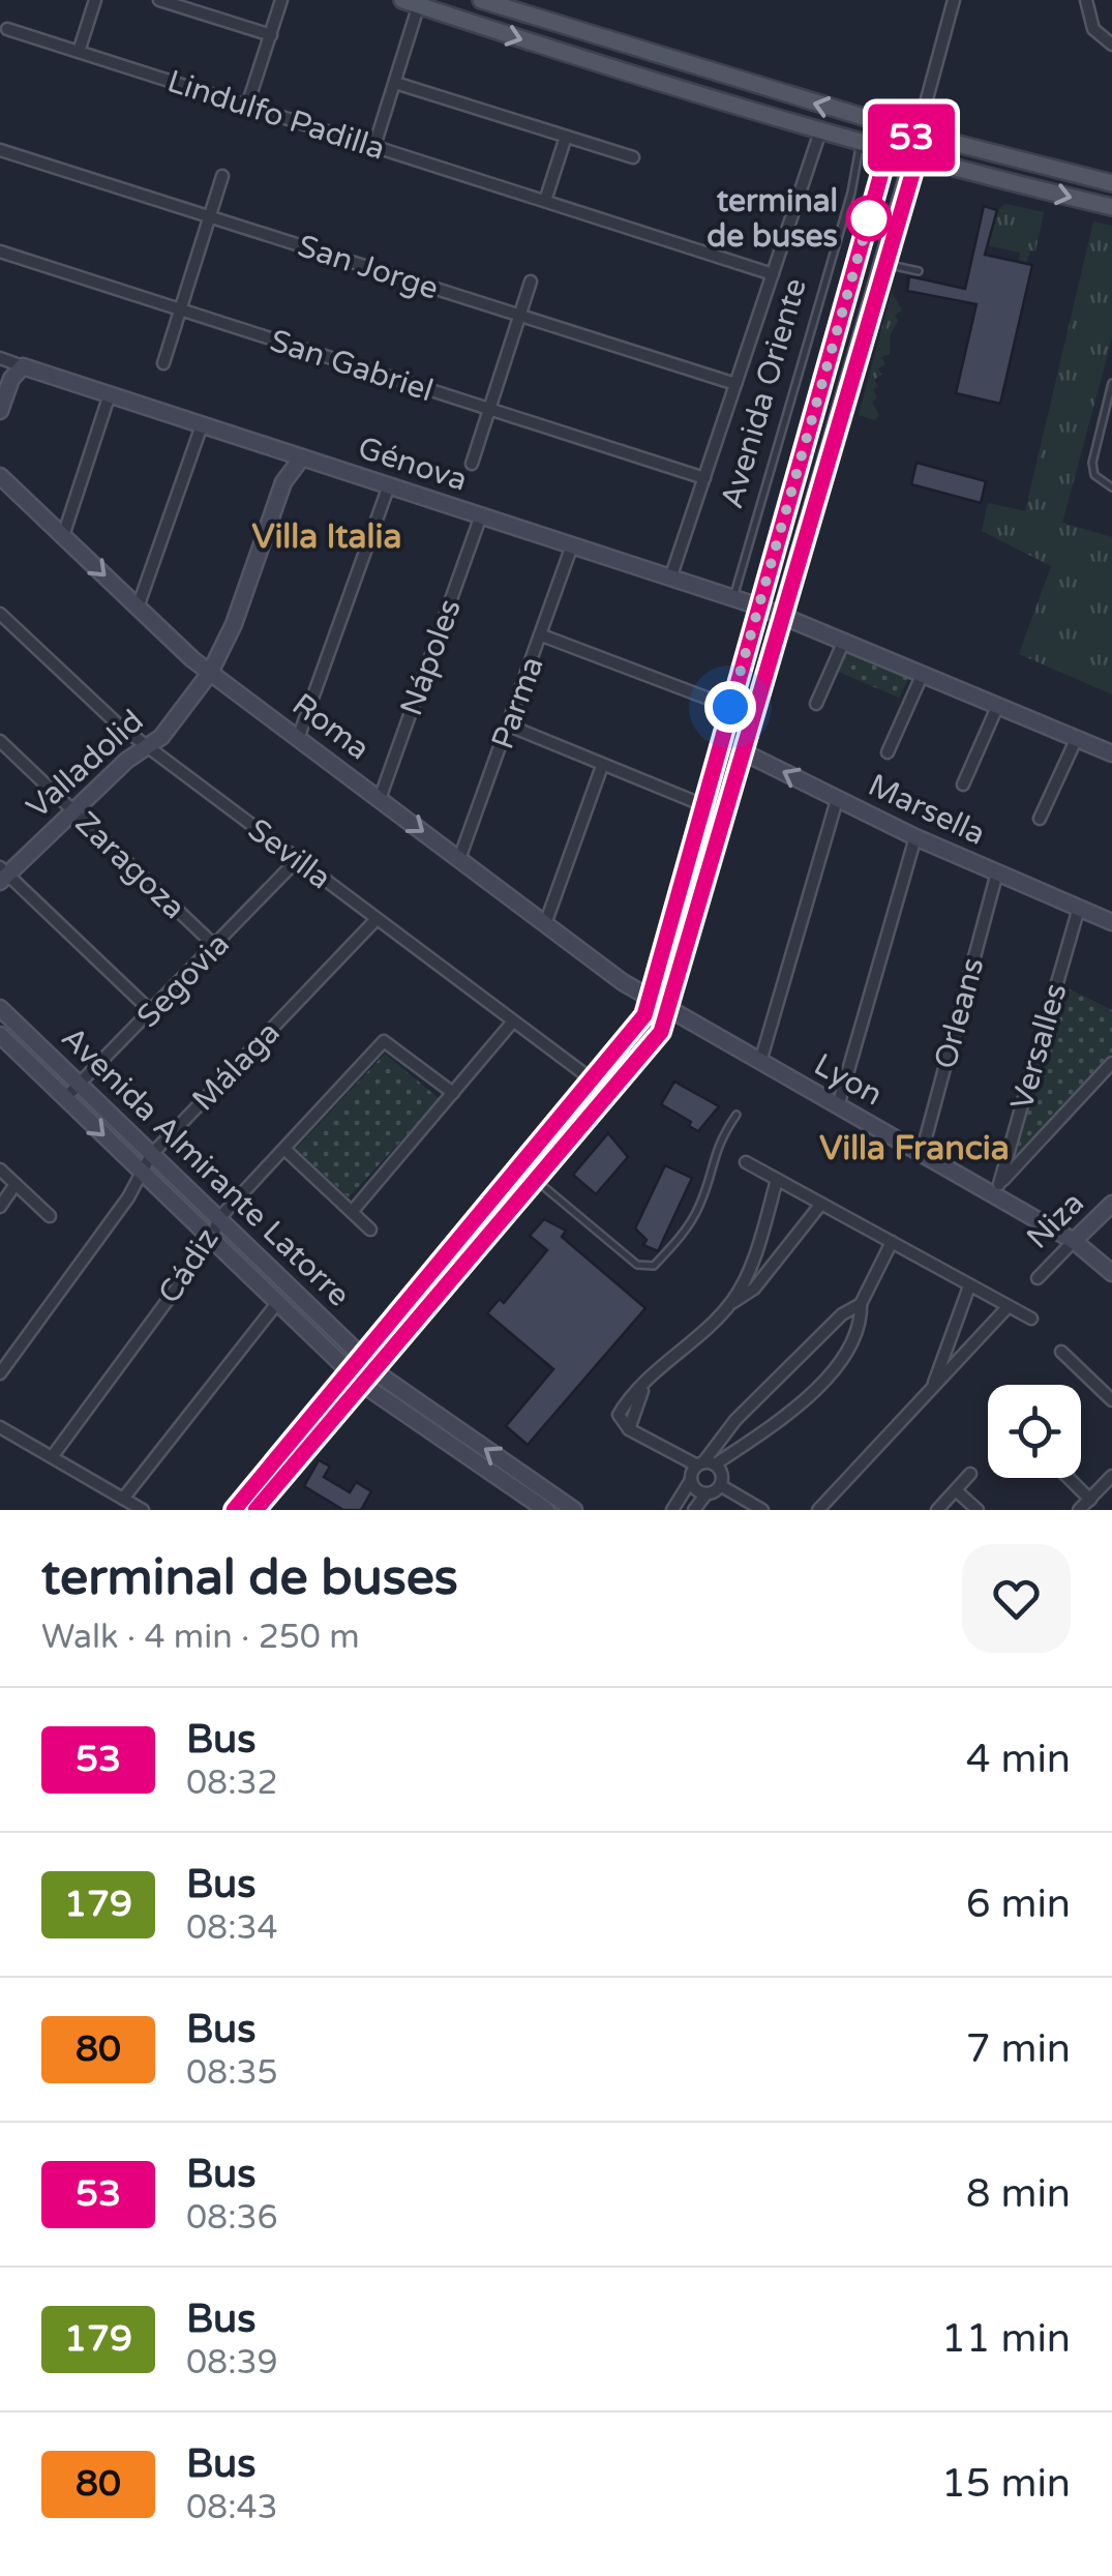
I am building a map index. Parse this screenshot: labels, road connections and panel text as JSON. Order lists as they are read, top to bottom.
{
  "streets": {
    "main road": [
      "Avenida Oriente",
      "Génova",
      "Roma",
      "Valladolid",
      "Marsella",
      "Lyon",
      "Avenida Almirante Latorre",
      "Niza"
    ],
    "street": [
      "Lindulfo Padilla",
      "San Jorge",
      "San Gabriel",
      "Nápoles",
      "Parma",
      "Sevilla",
      "Zaragoza",
      "Segovia",
      "Orleans",
      "Versalles",
      "Málaga",
      "Cádiz"
    ]
  },
  "crossings": [
    ["Avenida Oriente", "Génova"],
    ["Avenida Oriente", "Roma"],
    ["Avenida Oriente", "Marsella"],
    ["Avenida Oriente", "Sevilla"],
    ["Avenida Oriente", "Lyon"],
    ["Avenida Oriente", "Avenida Almirante Latorre"],
    ["Génova", "Nápoles"],
    ["Génova", "Parma"],
    ["Génova", "Valladolid"],
    ["Nápoles", "Roma"],
    ["Parma", "Roma"],
    ["Roma", "Valladolid"],
    ["Roma", "Lyon"],
    ["Valladolid", "Sevilla"],
    ["Valladolid", "Zaragoza"],
    ["Marsella", "Orleans"],
    ["Marsella", "Versalles"],
    ["Sevilla", "Segovia"],
    ["Sevilla", "Málaga"],
    ["Zaragoza", "Segovia"],
    ["Segovia", "Avenida Almirante Latorre"],
    ["Orleans", "Lyon"],
    ["Versalles", "Lyon"],
    ["Málaga", "Avenida Almirante Latorre"],
    ["Lyon", "Niza"],
    ["Avenida Almirante Latorre", "Cádiz"]
  ],
  "districts": ["Villa Italia", "Villa Francia"],
  "places": ["terminal de buses"],
  "lines": ["bus line 53"],
  "page": {
    "on_map": "53",
    "heading": ["terminal de buses", "Walk · 4 min · 250 m"],
    "list": [
      {
        "mark": "53",
        "name": "Bus",
        "note": "08:32",
        "value": "4 min"
      },
      {
        "mark": "179",
        "name": "Bus",
        "note": "08:34",
        "value": "6 min"
      },
      {
        "mark": "80",
        "name": "Bus",
        "note": "08:35",
        "value": "7 min"
      },
      {
        "mark": "53",
        "name": "Bus",
        "note": "08:36",
        "value": "8 min"
      },
      {
        "mark": "179",
        "name": "Bus",
        "note": "08:39",
        "value": "11 min"
      },
      {
        "mark": "80",
        "name": "Bus",
        "note": "08:43",
        "value": "15 min"
      }
    ]
  }
}
